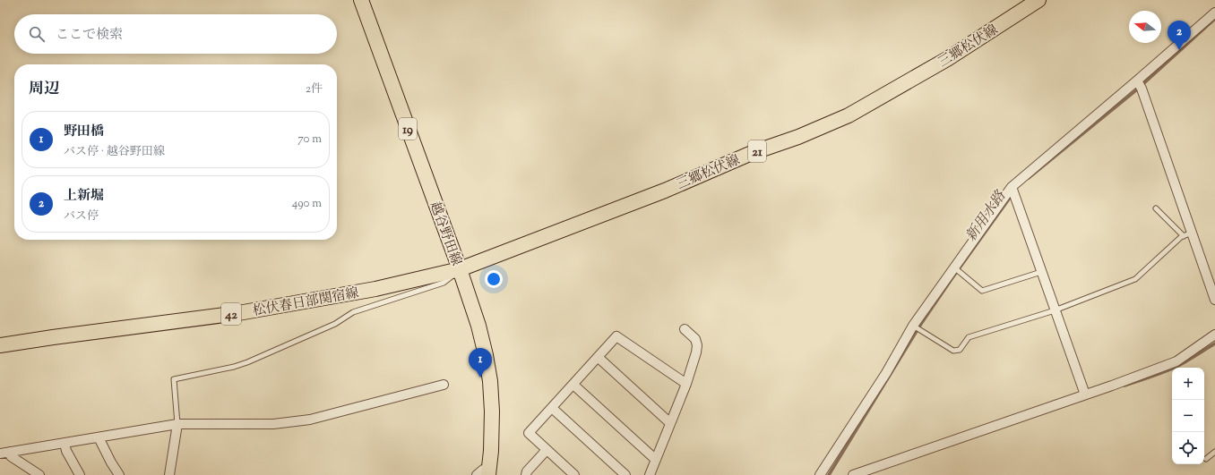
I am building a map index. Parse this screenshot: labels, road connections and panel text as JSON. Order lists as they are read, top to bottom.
{
  "streets": {
    "main road": [
      "三郷松伏線",
      "19",
      "21",
      "越谷野田線",
      "松伏春日部関宿線",
      "42"
    ]
  },
  "crossings": [
    ["三郷松伏線", "越谷野田線"],
    ["三郷松伏線", "松伏春日部関宿線"],
    ["越谷野田線", "松伏春日部関宿線"]
  ],
  "water": ["新用水路"],
  "north": "left",
  "page": {
    "search": "ここで検索",
    "pins": ["2", "1"],
    "heading": ["周辺", "2件"],
    "list": [
      {
        "mark": "1",
        "name": "野田橋",
        "note": "バス停 · 越谷野田線",
        "value": "70 m"
      },
      {
        "mark": "2",
        "name": "上新堀",
        "note": "バス停",
        "value": "490 m"
      }
    ],
    "map_buttons": ["+", "−"]
  }
}
